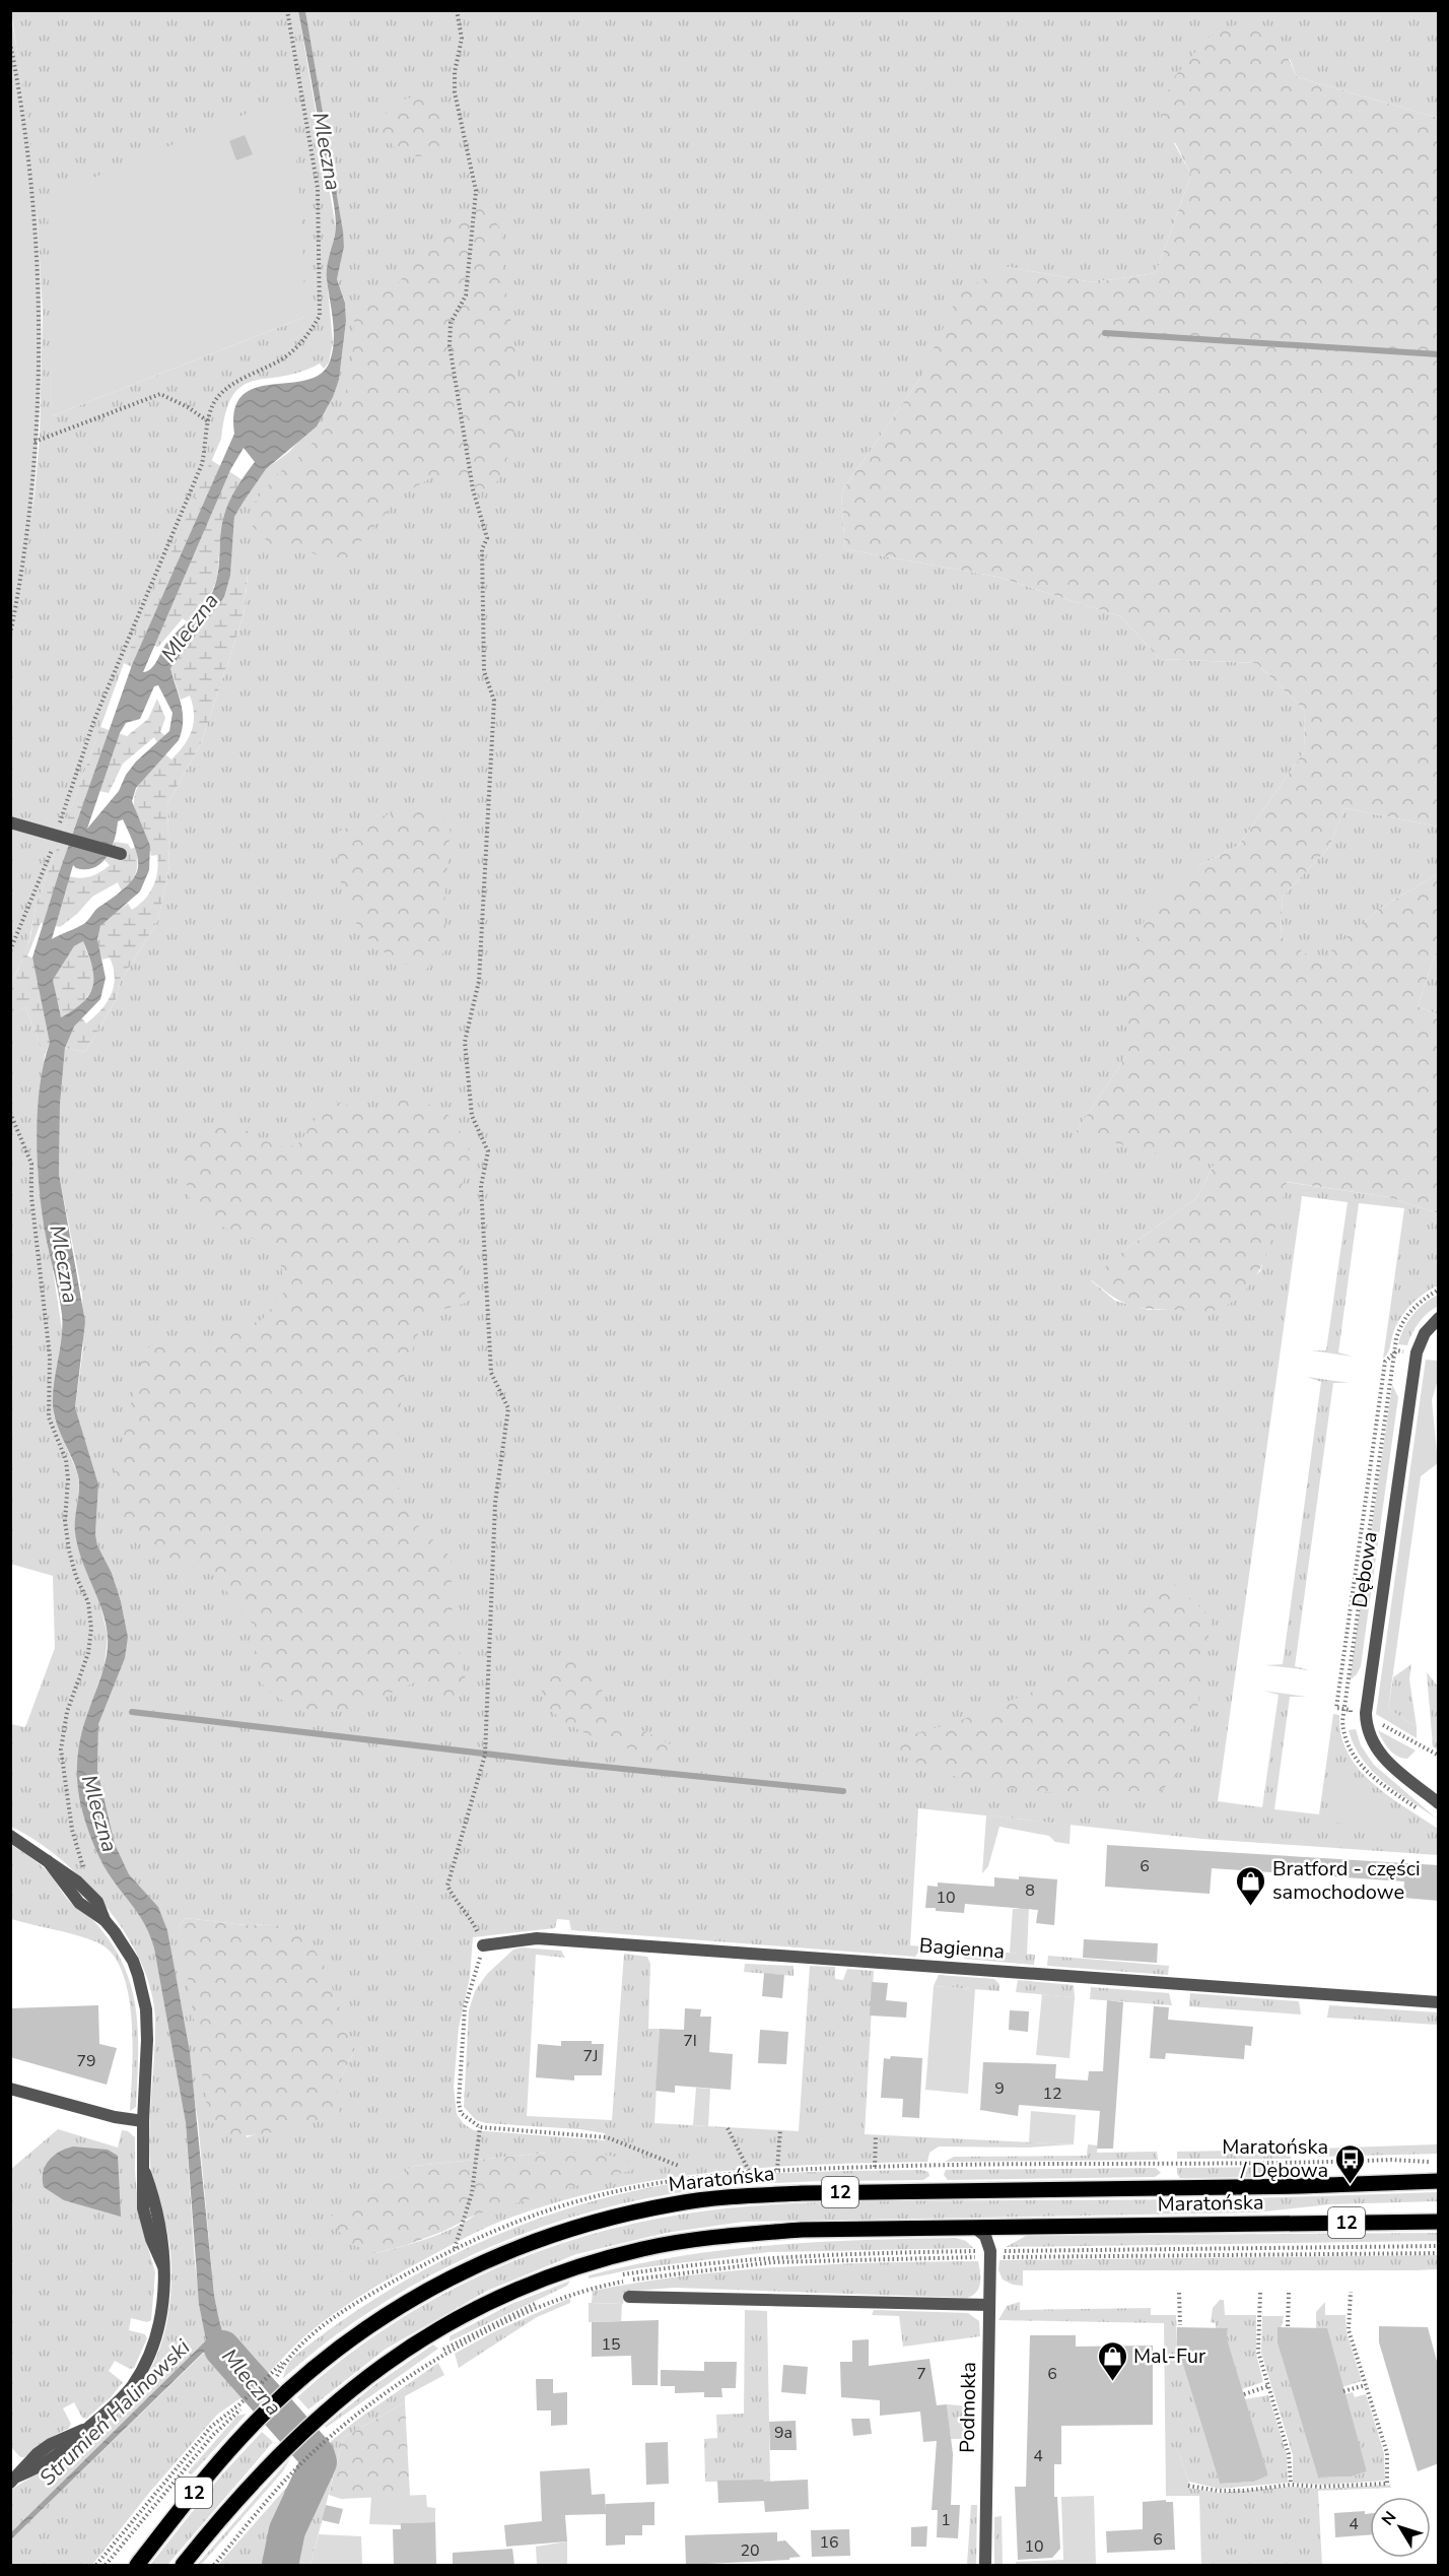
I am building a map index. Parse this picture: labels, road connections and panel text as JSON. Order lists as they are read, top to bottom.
{
  "streets": {
    "main road": ["Maratońska", "12"],
    "street": ["Dębowa", "Bagienna", "Podmokła"]
  },
  "water": ["Mleczna", "Strumień Halinowski"],
  "places": {
    "shop": ["Bratford - części samochodowe", "Mal-Fur"],
    "bus stop": ["Maratońska / Dębowa"]
  },
  "house_numbers": [
    "6",
    "8",
    "10",
    "7I",
    "7J",
    "79",
    "9",
    "12",
    "15",
    "7",
    "6",
    "9a",
    "4",
    "1",
    "4",
    "6",
    "16",
    "10",
    "20"
  ],
  "north": "top left"
}
